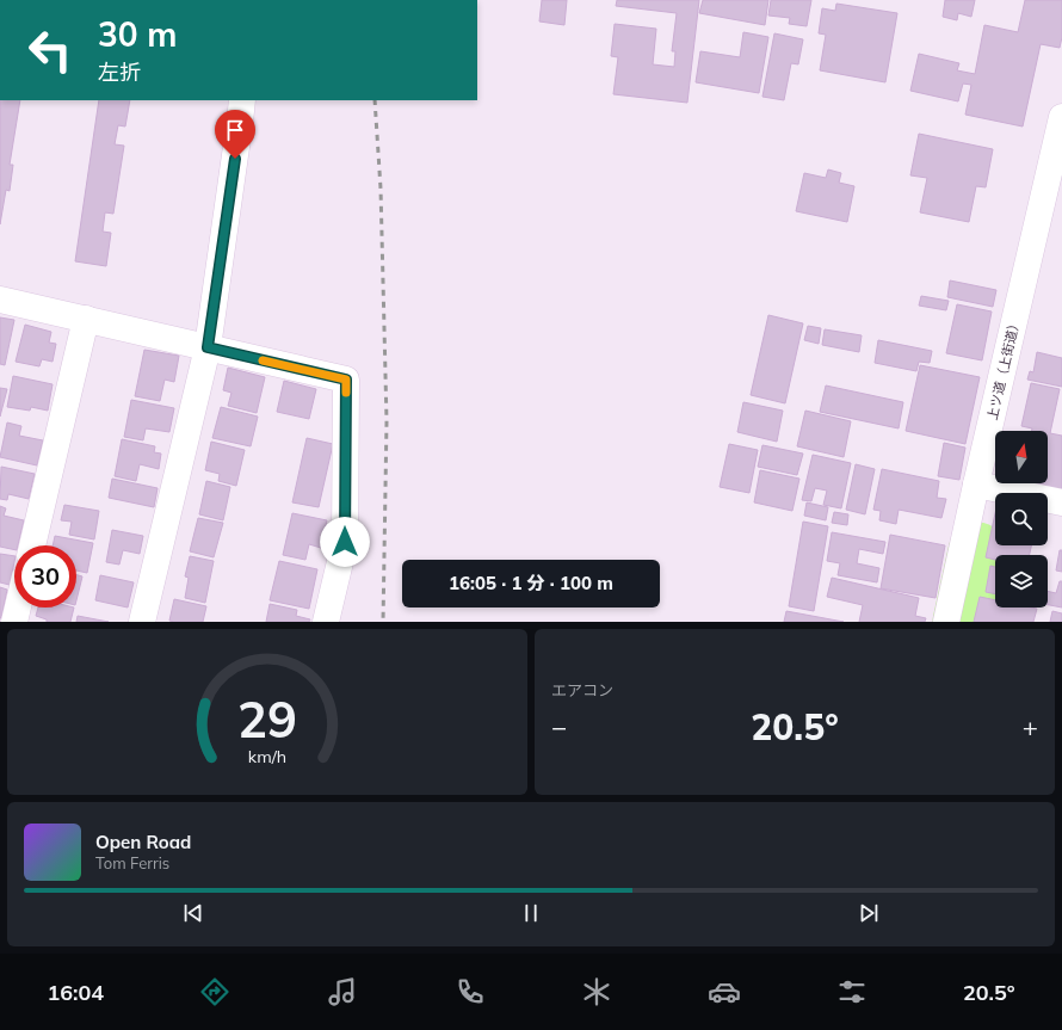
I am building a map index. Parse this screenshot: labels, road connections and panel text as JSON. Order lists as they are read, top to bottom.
{
  "streets": {
    "street": ["上ツ道（上街道）"]
  },
  "north": "top",
  "page": {
    "turn": ["30 m", "左折"],
    "limit": "30",
    "trip": "16:05 · 1 分 · 100 m",
    "tile": "エアコン",
    "heat": ["−", "20.5°", "+"],
    "song": ["Open Road", "Tom Ferris"],
    "tabs": ["16:04", "20.5°"],
    "gauge": ["29", "km/h"]
  }
}
